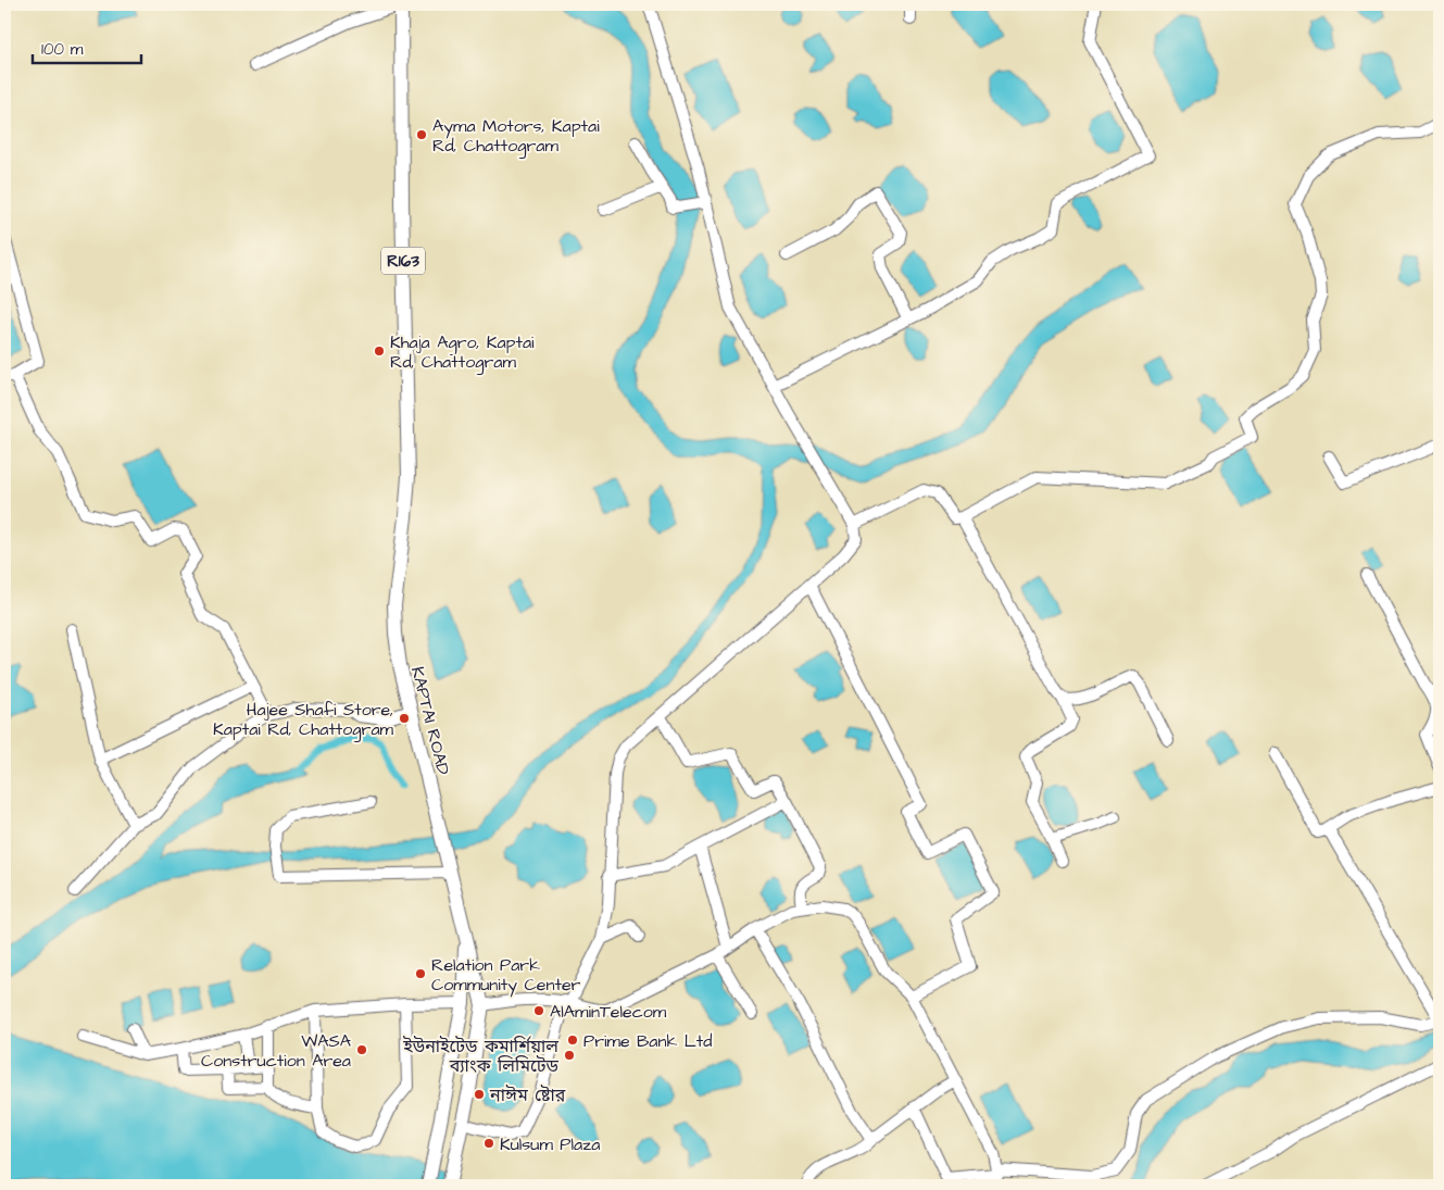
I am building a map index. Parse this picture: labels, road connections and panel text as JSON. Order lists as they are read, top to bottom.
{
  "streets": {
    "main road": ["R163", "KAPTAI ROAD"]
  },
  "crossings": [
    ["R163", "KAPTAI ROAD"]
  ],
  "places": [
    "Ayma Motors, Kaptai Rd, Chattogram",
    "Khaja Agro, Kaptai Rd, Chattogram",
    "Hajee Shafi Store, Kaptai Rd, Chattogram",
    "Relation Park Community Center",
    "AlAminTelecom",
    "Prime Bank Ltd",
    "WASA Construction Area",
    "ইউনাইটেড কমার্শিয়াল ব্যাংক লিমিটেড",
    "নাঈম ষ্টোর",
    "Kulsum Plaza"
  ],
  "scale_bar": "100 m"
}
